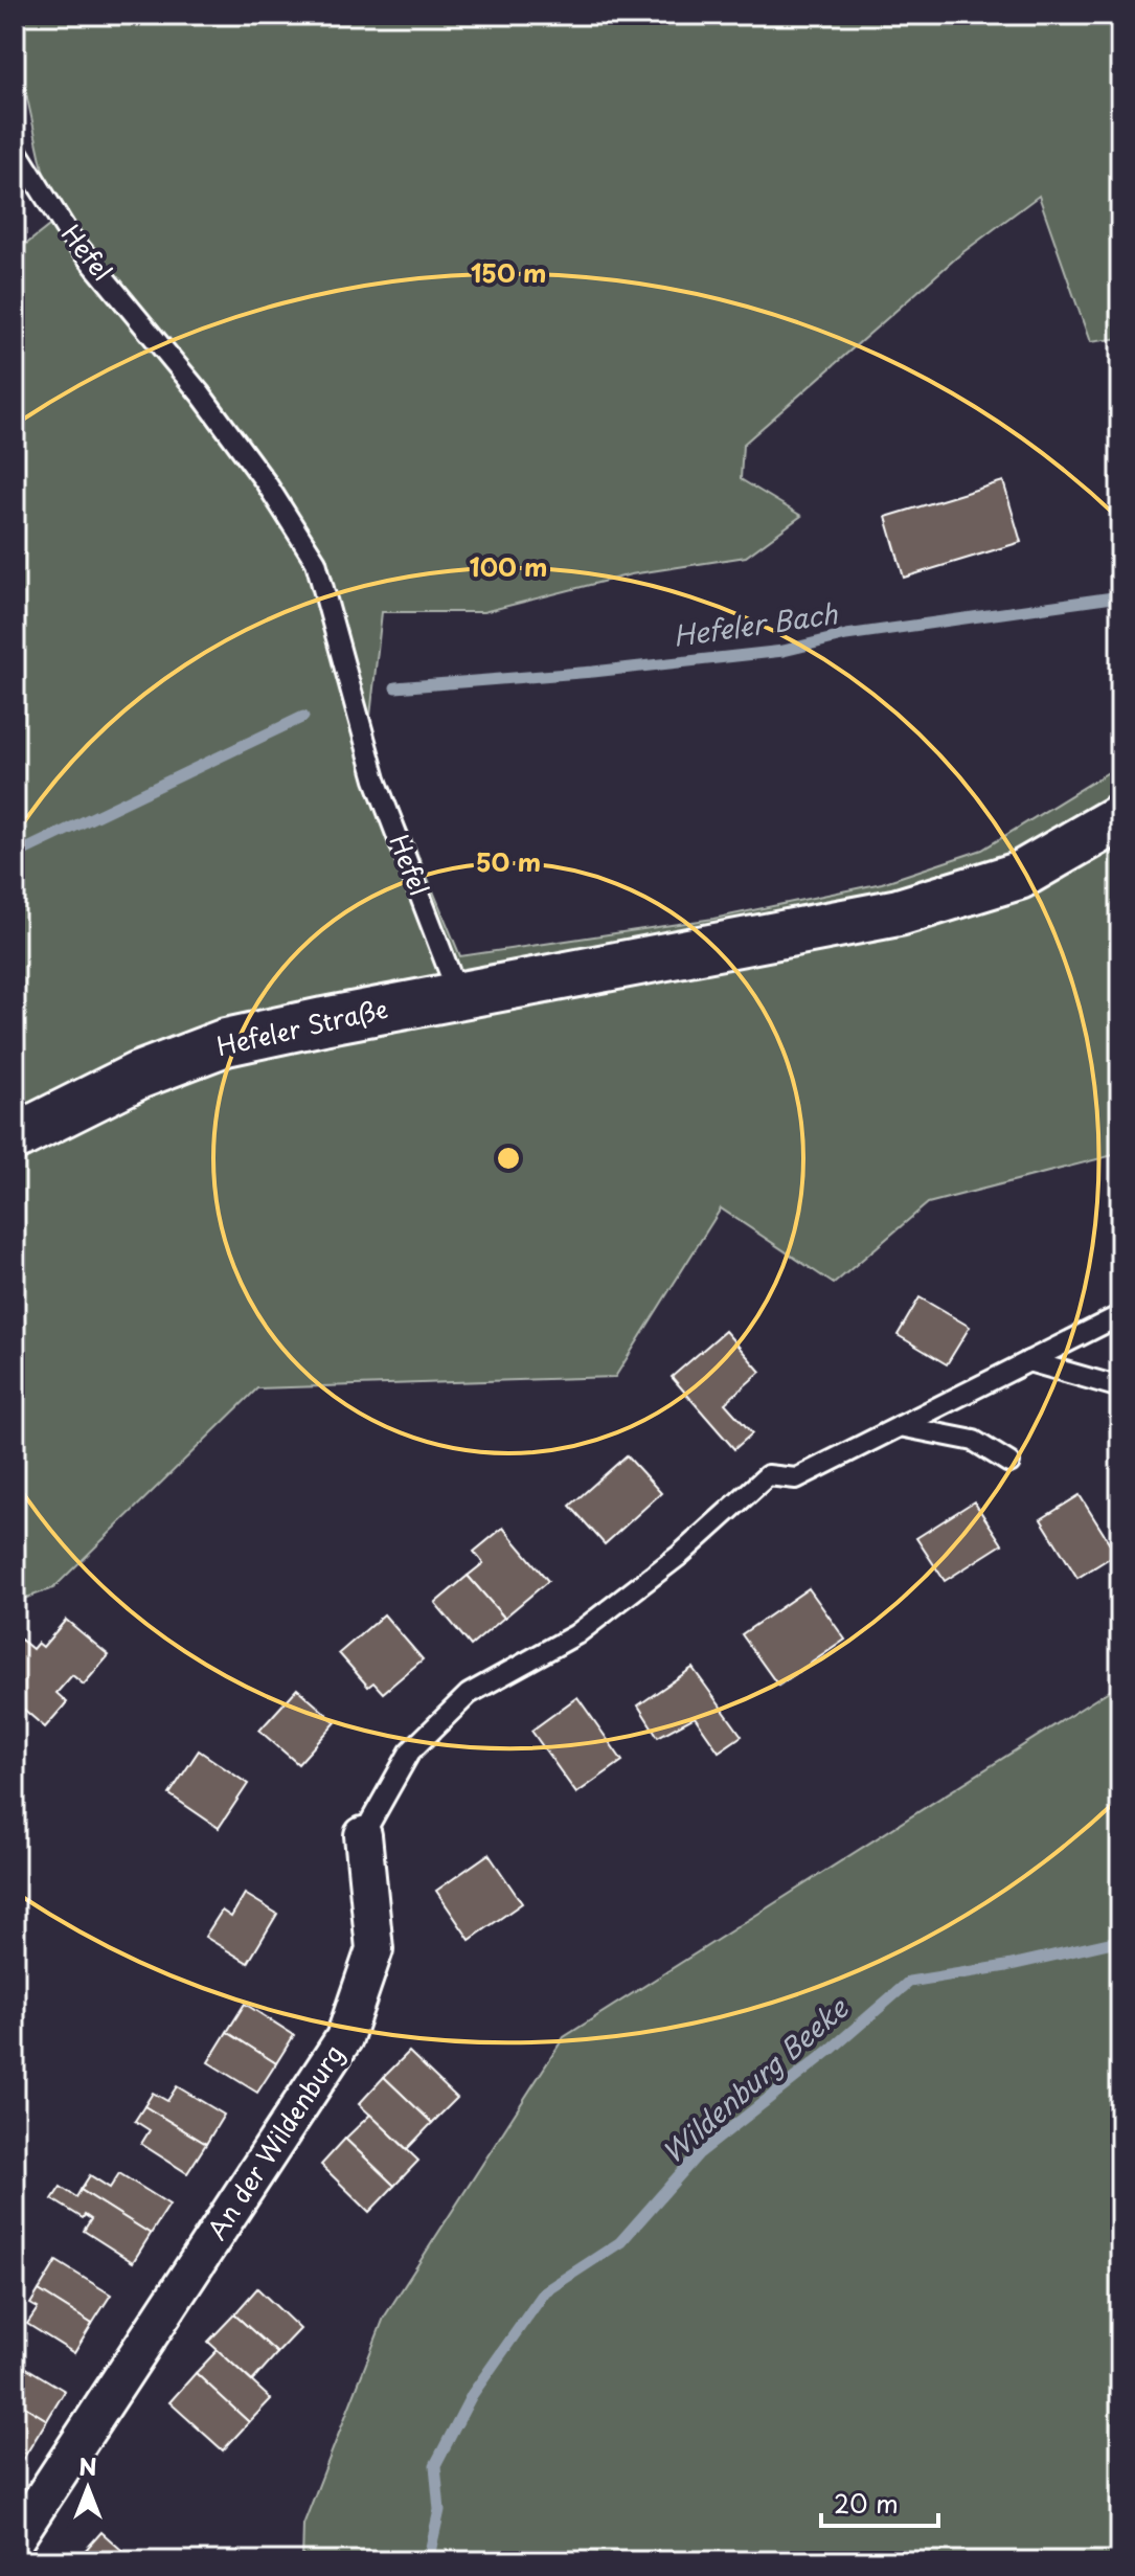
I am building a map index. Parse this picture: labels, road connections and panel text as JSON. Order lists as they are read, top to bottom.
{
  "streets": {
    "main road": ["Hefeler Straße"],
    "street": ["An der Wildenburg"],
    "lane": ["Hefel"]
  },
  "crossings": [
    ["Hefel", "Hefeler Straße"]
  ],
  "water": ["Hefeler Bach", "Wildenburg Beeke"],
  "scale_bar": "20 m",
  "north": "top",
  "rings": ["150 m", "100 m", "50 m"]
}
